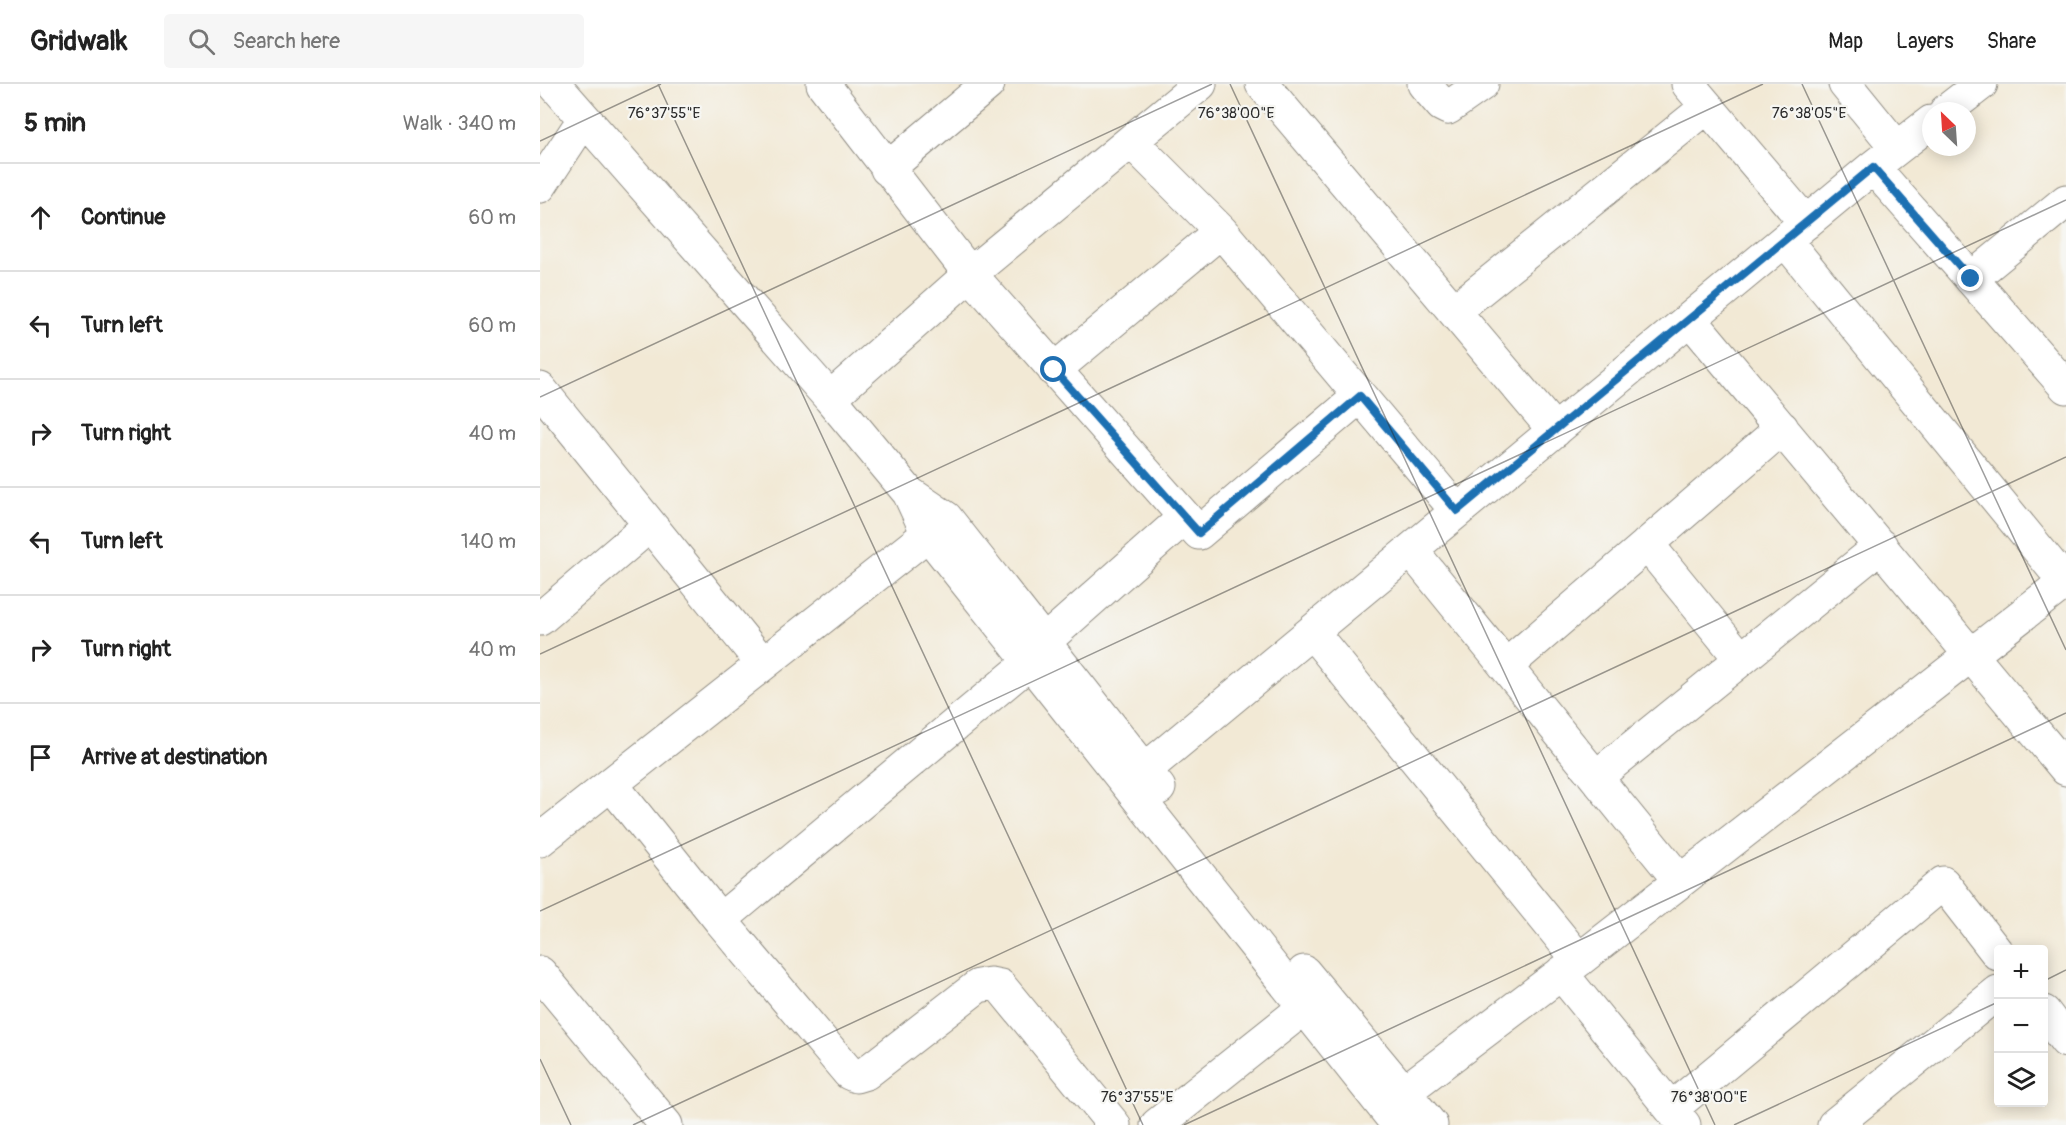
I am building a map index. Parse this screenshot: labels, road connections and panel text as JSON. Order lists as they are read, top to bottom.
{
  "north": "top left",
  "page": {
    "header": "Gridwalk",
    "search": "Search here",
    "nav": ["Map", "Layers", "Share"],
    "heading": ["5 min", "Walk · 340 m"],
    "list": [
      ["Continue", "60 m"],
      ["Turn left", "60 m"],
      ["Turn right", "40 m"],
      ["Turn left", "140 m"],
      ["Turn right", "40 m"],
      "Arrive at destination"
    ],
    "map_buttons": ["+", "−"]
  },
  "coordinates": ["76°37'55\"E", "76°38'05\"E", "76°38'00\"E"]
}
